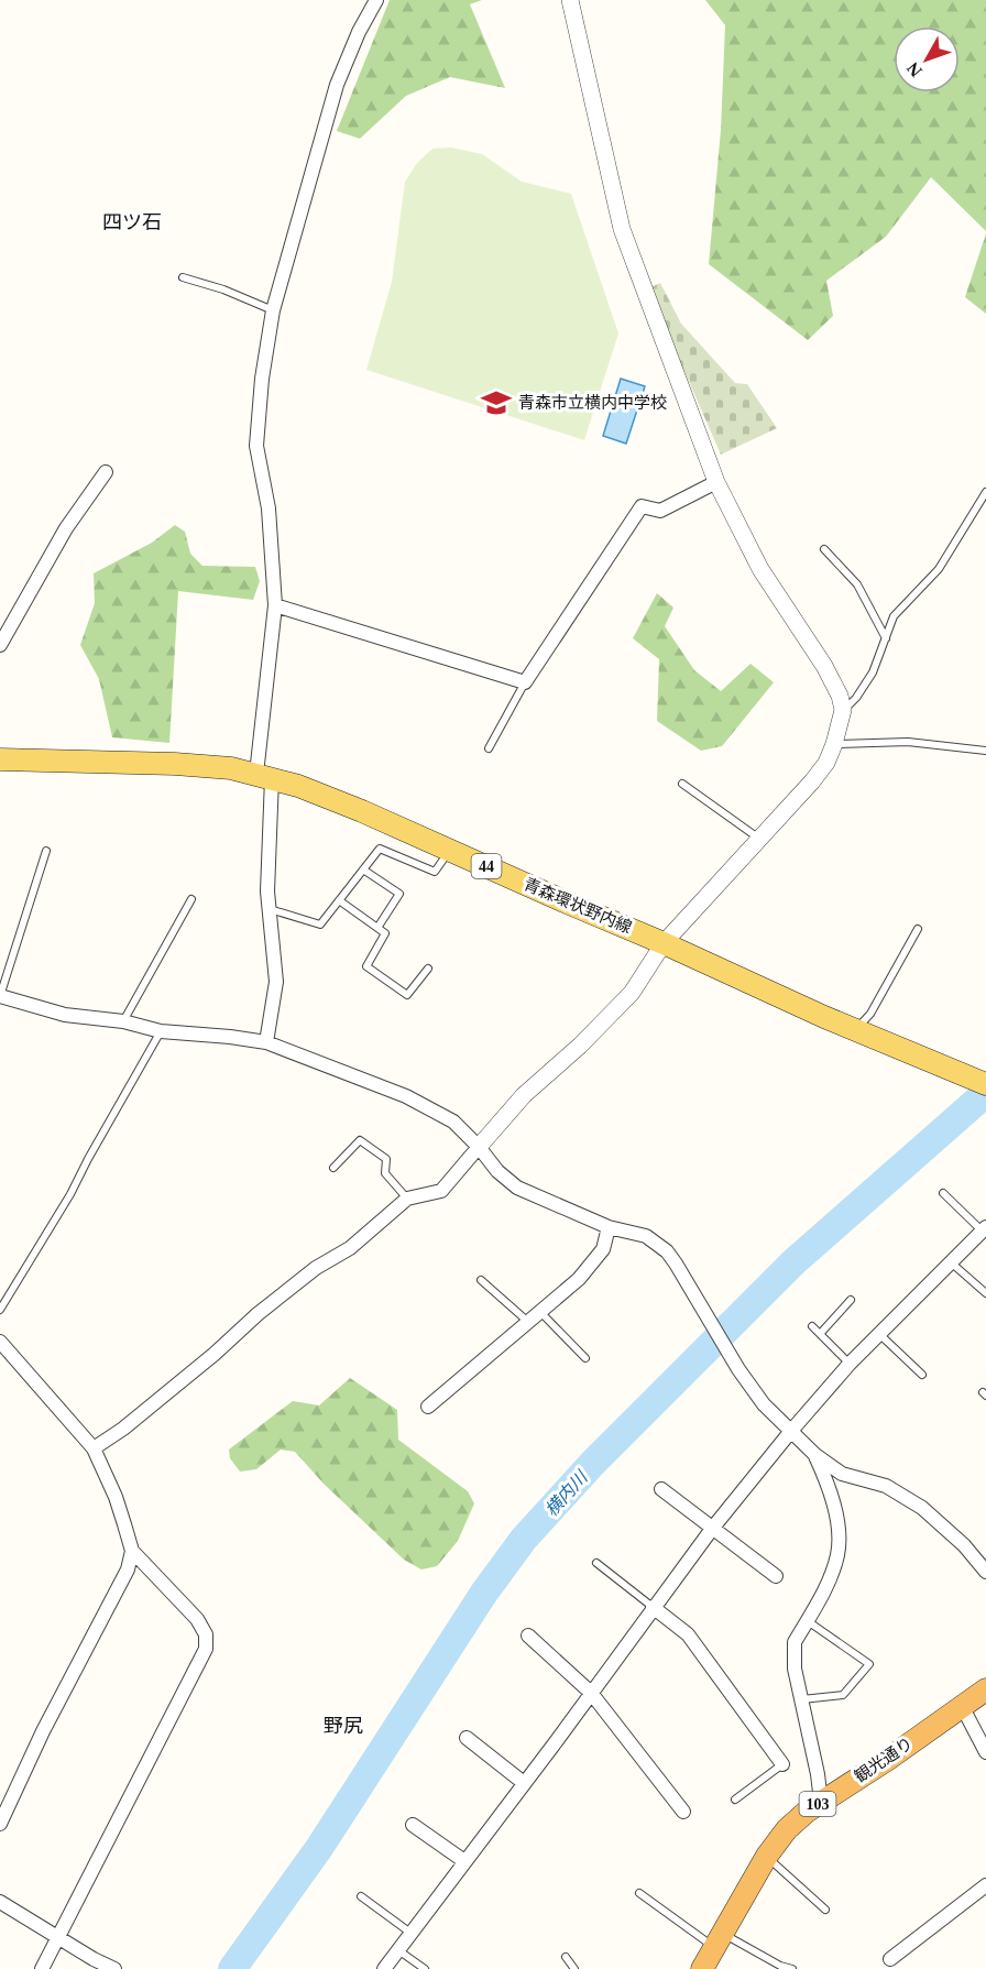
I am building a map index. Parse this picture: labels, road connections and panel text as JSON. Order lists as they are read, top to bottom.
{
  "streets": {
    "highway": ["観光通り", "103"],
    "main road": ["44", "青森環状野内線"]
  },
  "districts": ["四ツ石", "野尻"],
  "water": ["横内川"],
  "places": {
    "school or university": ["青森市立横内中学校"]
  },
  "north": "bottom left"
}
